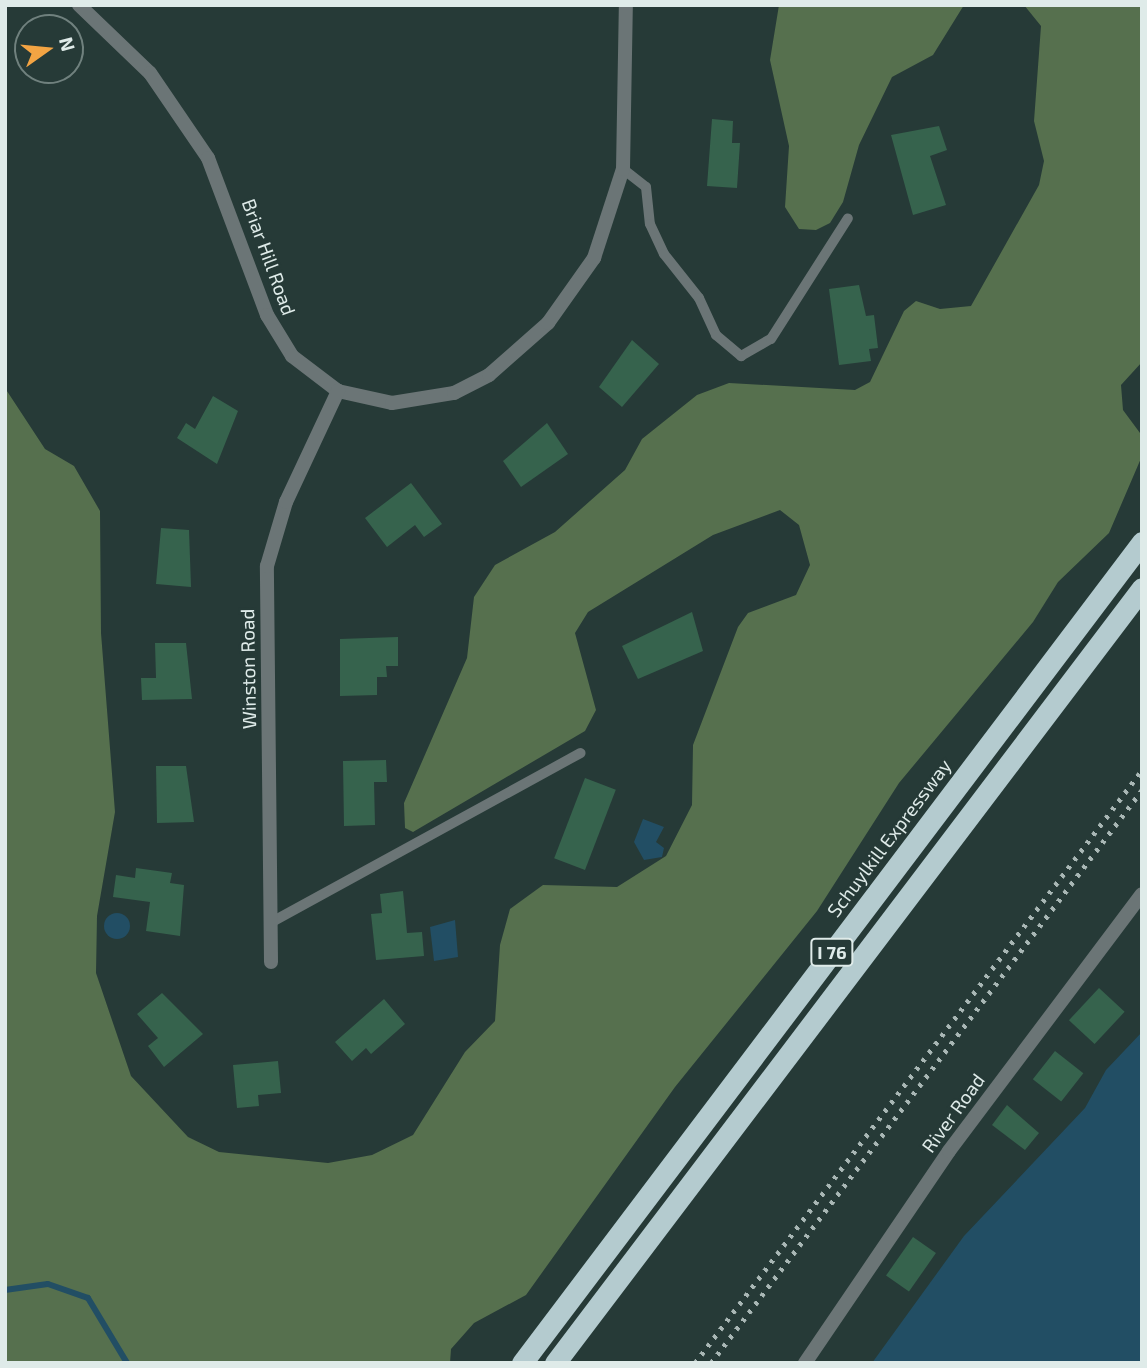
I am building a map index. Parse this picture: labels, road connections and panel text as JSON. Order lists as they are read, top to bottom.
{
  "streets": {
    "highway": ["Schuylkill Expressway", "I 76"],
    "street": ["Briar Hill Road", "Winston Road", "River Road"]
  },
  "crossings": [
    ["Briar Hill Road", "Winston Road"]
  ],
  "north": "right"
}
